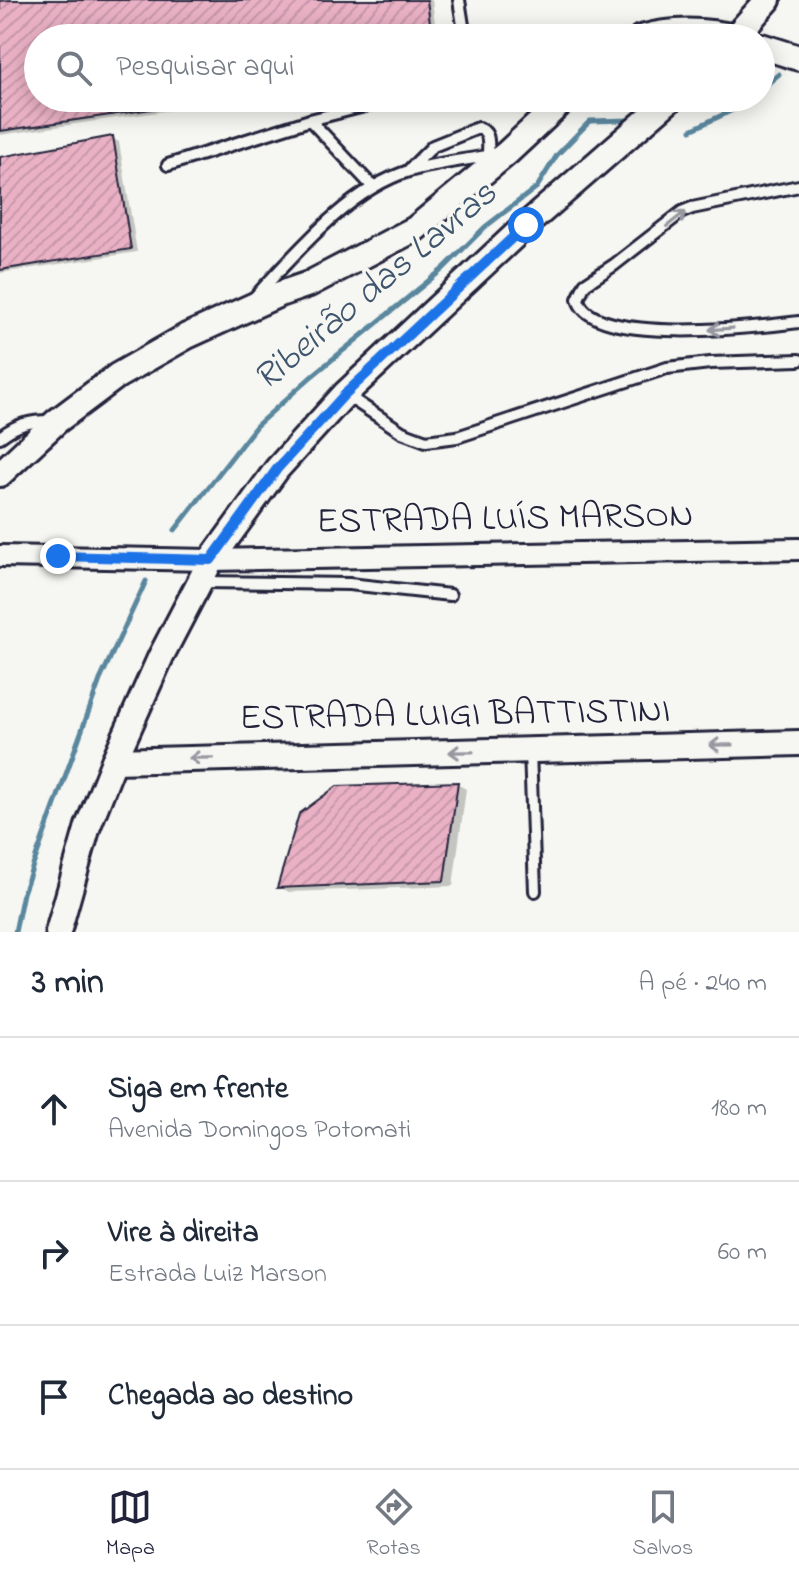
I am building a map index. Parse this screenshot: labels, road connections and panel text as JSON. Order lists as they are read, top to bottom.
{
  "streets": {
    "street": ["ESTRADA LUÍS MARSON", "ESTRADA LUIGI BATTISTINI"]
  },
  "one_way": ["ESTRADA LUIGI BATTISTINI"],
  "water": ["Ribeirão das Lavras"],
  "page": {
    "search": "Pesquisar aqui",
    "heading": ["3 min", "A pé · 240 m"],
    "list": [
      ["Siga em frente", "Avenida Domingos Potomati", "180 m"],
      ["Vire à direita", "Estrada Luiz Marson", "60 m"],
      "Chegada ao destino"
    ],
    "nav": ["Mapa", "Rotas", "Salvos"]
  }
}
